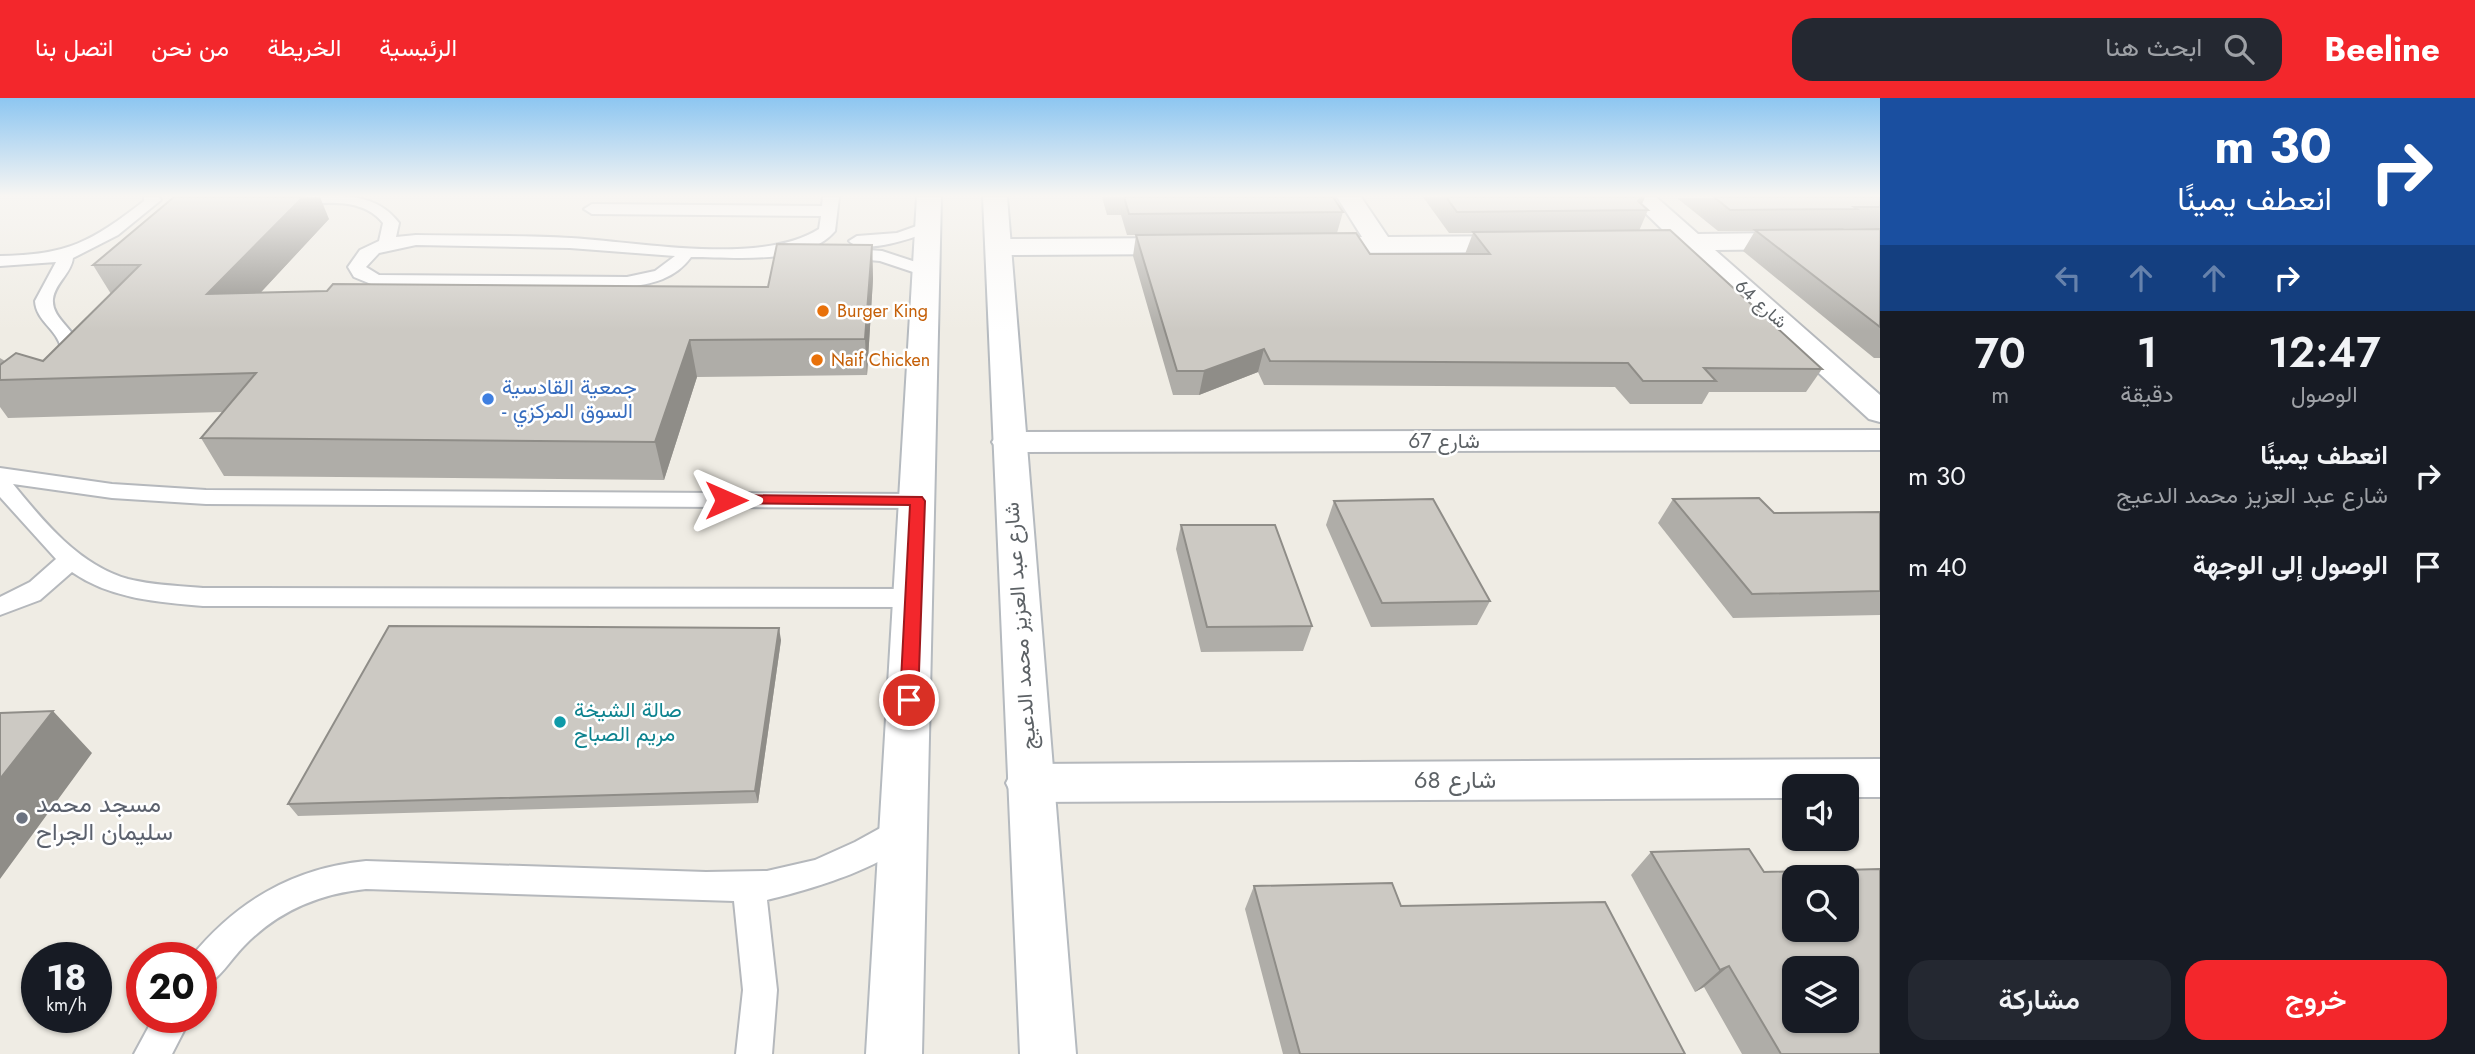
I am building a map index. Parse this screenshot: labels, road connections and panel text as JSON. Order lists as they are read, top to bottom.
{
  "streets": {
    "street": [
      "شارع 64",
      "شارع 67",
      "شارع عبد العزيز محمد الدعيج",
      "شارع 68"
    ]
  },
  "crossings": [
    ["شارع 67", "شارع عبد العزيز محمد الدعيج"],
    ["شارع عبد العزيز محمد الدعيج", "شارع 68"]
  ],
  "places": [
    "Burger King",
    "Naif Chicken",
    "جمعية القادسية - السوق المركزي",
    "صالة الشيخة مريم الصباح",
    "مسجد محمد سليمان الجراح"
  ],
  "page": {
    "header": "Beeline",
    "search": "ابحث هنا",
    "nav": [
      "الرئيسية",
      "الخريطة",
      "من نحن",
      "اتصل بنا"
    ],
    "turn": ["30 m", "انعطف يمينًا"],
    "eta": [
      "12:47",
      "الوصول",
      "1",
      "دقيقة",
      "70",
      "m"
    ],
    "list": [
      {
        "name": "انعطف يمينًا",
        "note": "شارع عبد العزيز محمد الدعيج",
        "value": "30 m"
      },
      {
        "name": "الوصول إلى الوجهة",
        "value": "40 m"
      }
    ],
    "speed": "18 km/h",
    "limit": "20",
    "buttons": ["خروج", "مشاركة"]
  }
}
